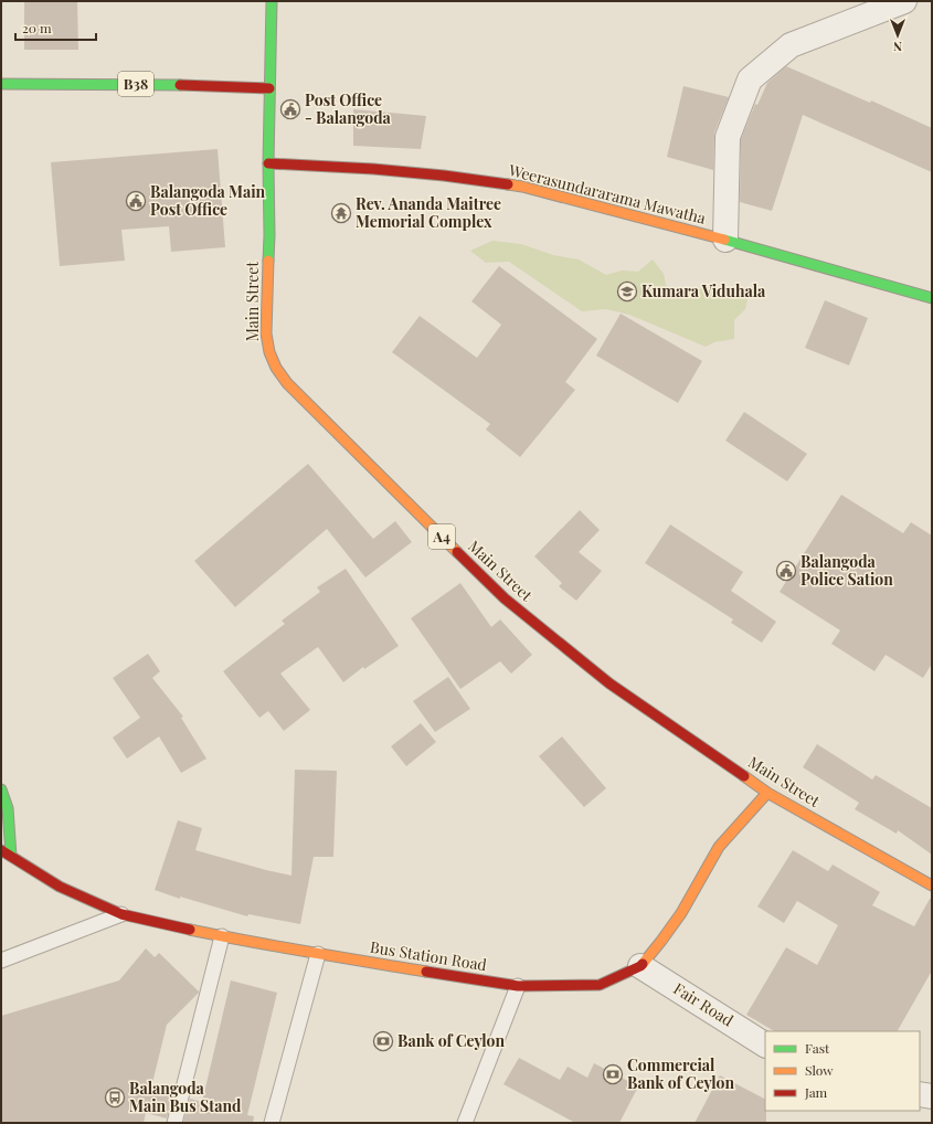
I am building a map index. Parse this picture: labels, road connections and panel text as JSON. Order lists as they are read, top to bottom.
{
  "streets": {
    "main road": [
      "B38",
      "Weerasundararama Mawatha",
      "Main Street",
      "A4",
      "Bus Station Road"
    ],
    "street": ["Fair Road"]
  },
  "crossings": [
    ["B38", "Main Street"],
    ["Weerasundararama Mawatha", "Main Street"],
    ["Main Street", "Bus Station Road"],
    ["Bus Station Road", "Fair Road"]
  ],
  "places": {
    "public building": ["Post Office - Balangoda", "Balangoda Main Post Office", "Balangoda Police Sation"],
    "temple": ["Rev. Ananda Maitree Memorial Complex"],
    "school or university": ["Kumara Viduhala"],
    "bank": ["Bank of Ceylon", "Commercial Bank of Ceylon"],
    "bus stop": ["Balangoda Main Bus Stand"]
  },
  "legend": ["Fast", "Slow", "Jam"],
  "scale_bar": "20 m",
  "north": "bottom"
}
